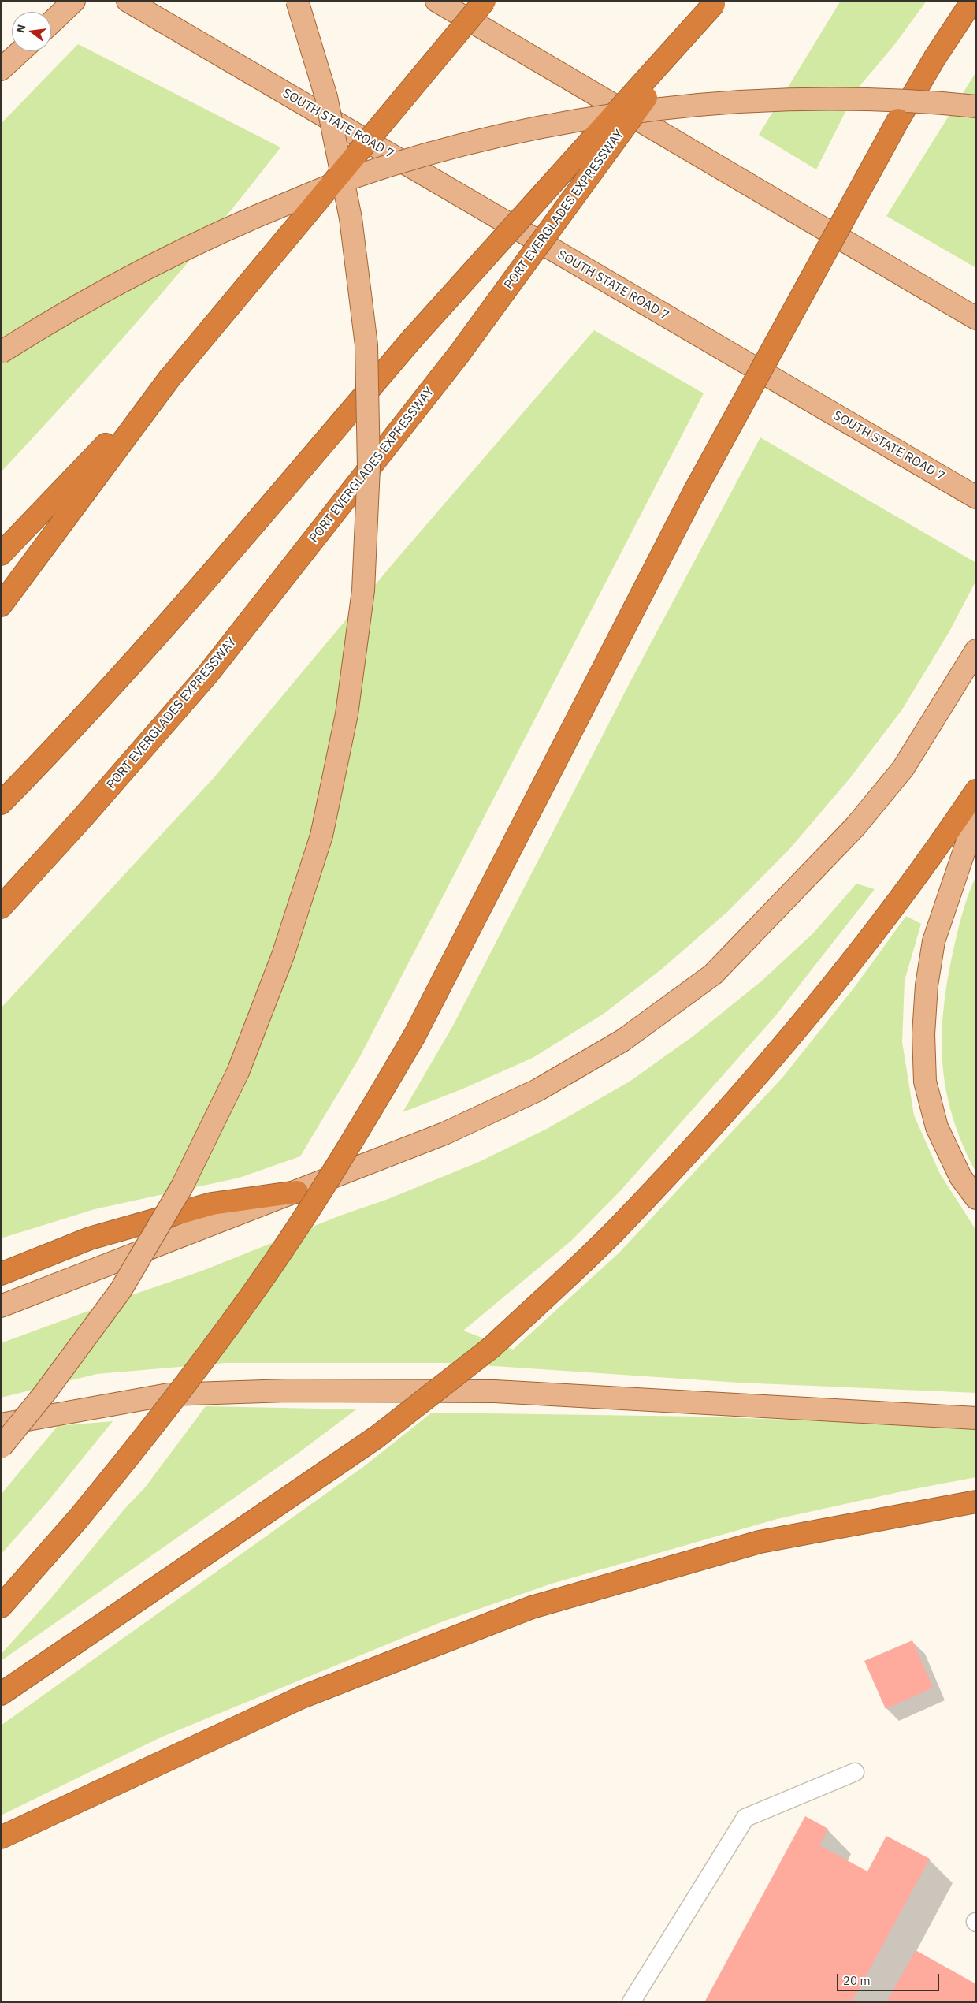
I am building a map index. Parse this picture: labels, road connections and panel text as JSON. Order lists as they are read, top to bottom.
{
  "streets": {
    "highway": ["PORT EVERGLADES EXPRESSWAY"],
    "main road": ["SOUTH STATE ROAD 7"]
  },
  "scale_bar": "20 m",
  "north": "left"
}
